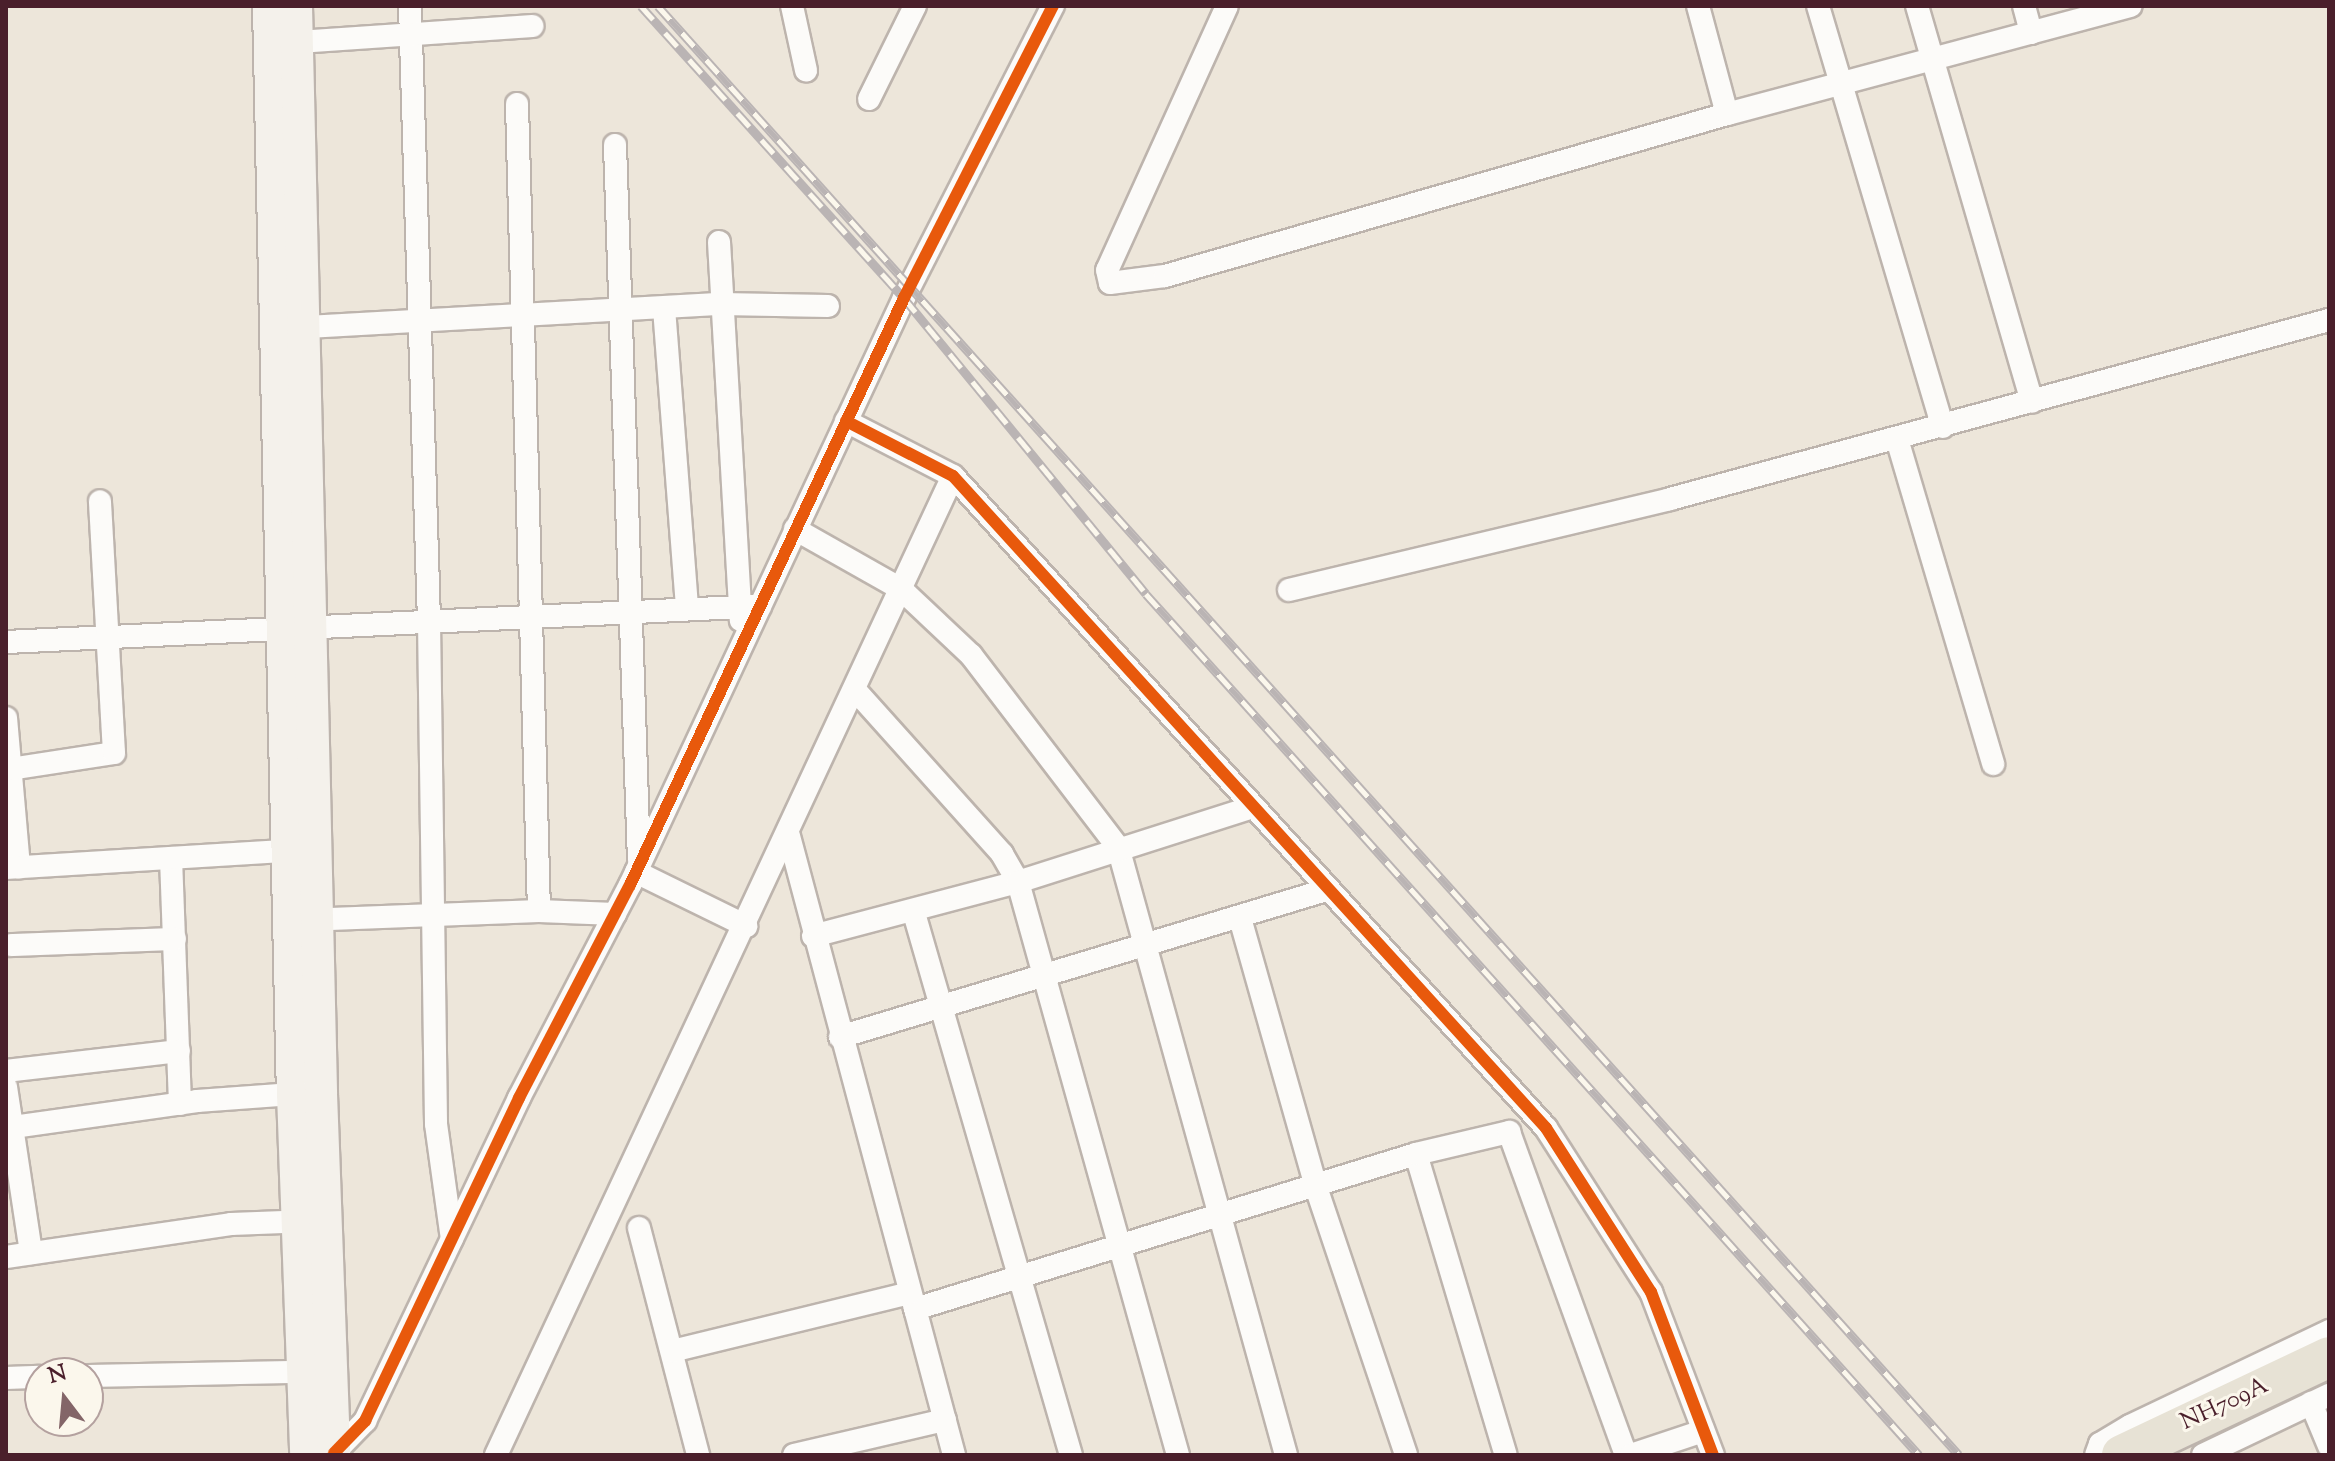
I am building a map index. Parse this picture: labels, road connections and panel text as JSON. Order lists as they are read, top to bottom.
{
  "streets": {
    "highway": ["NH709A"]
  },
  "north": "top"
}
